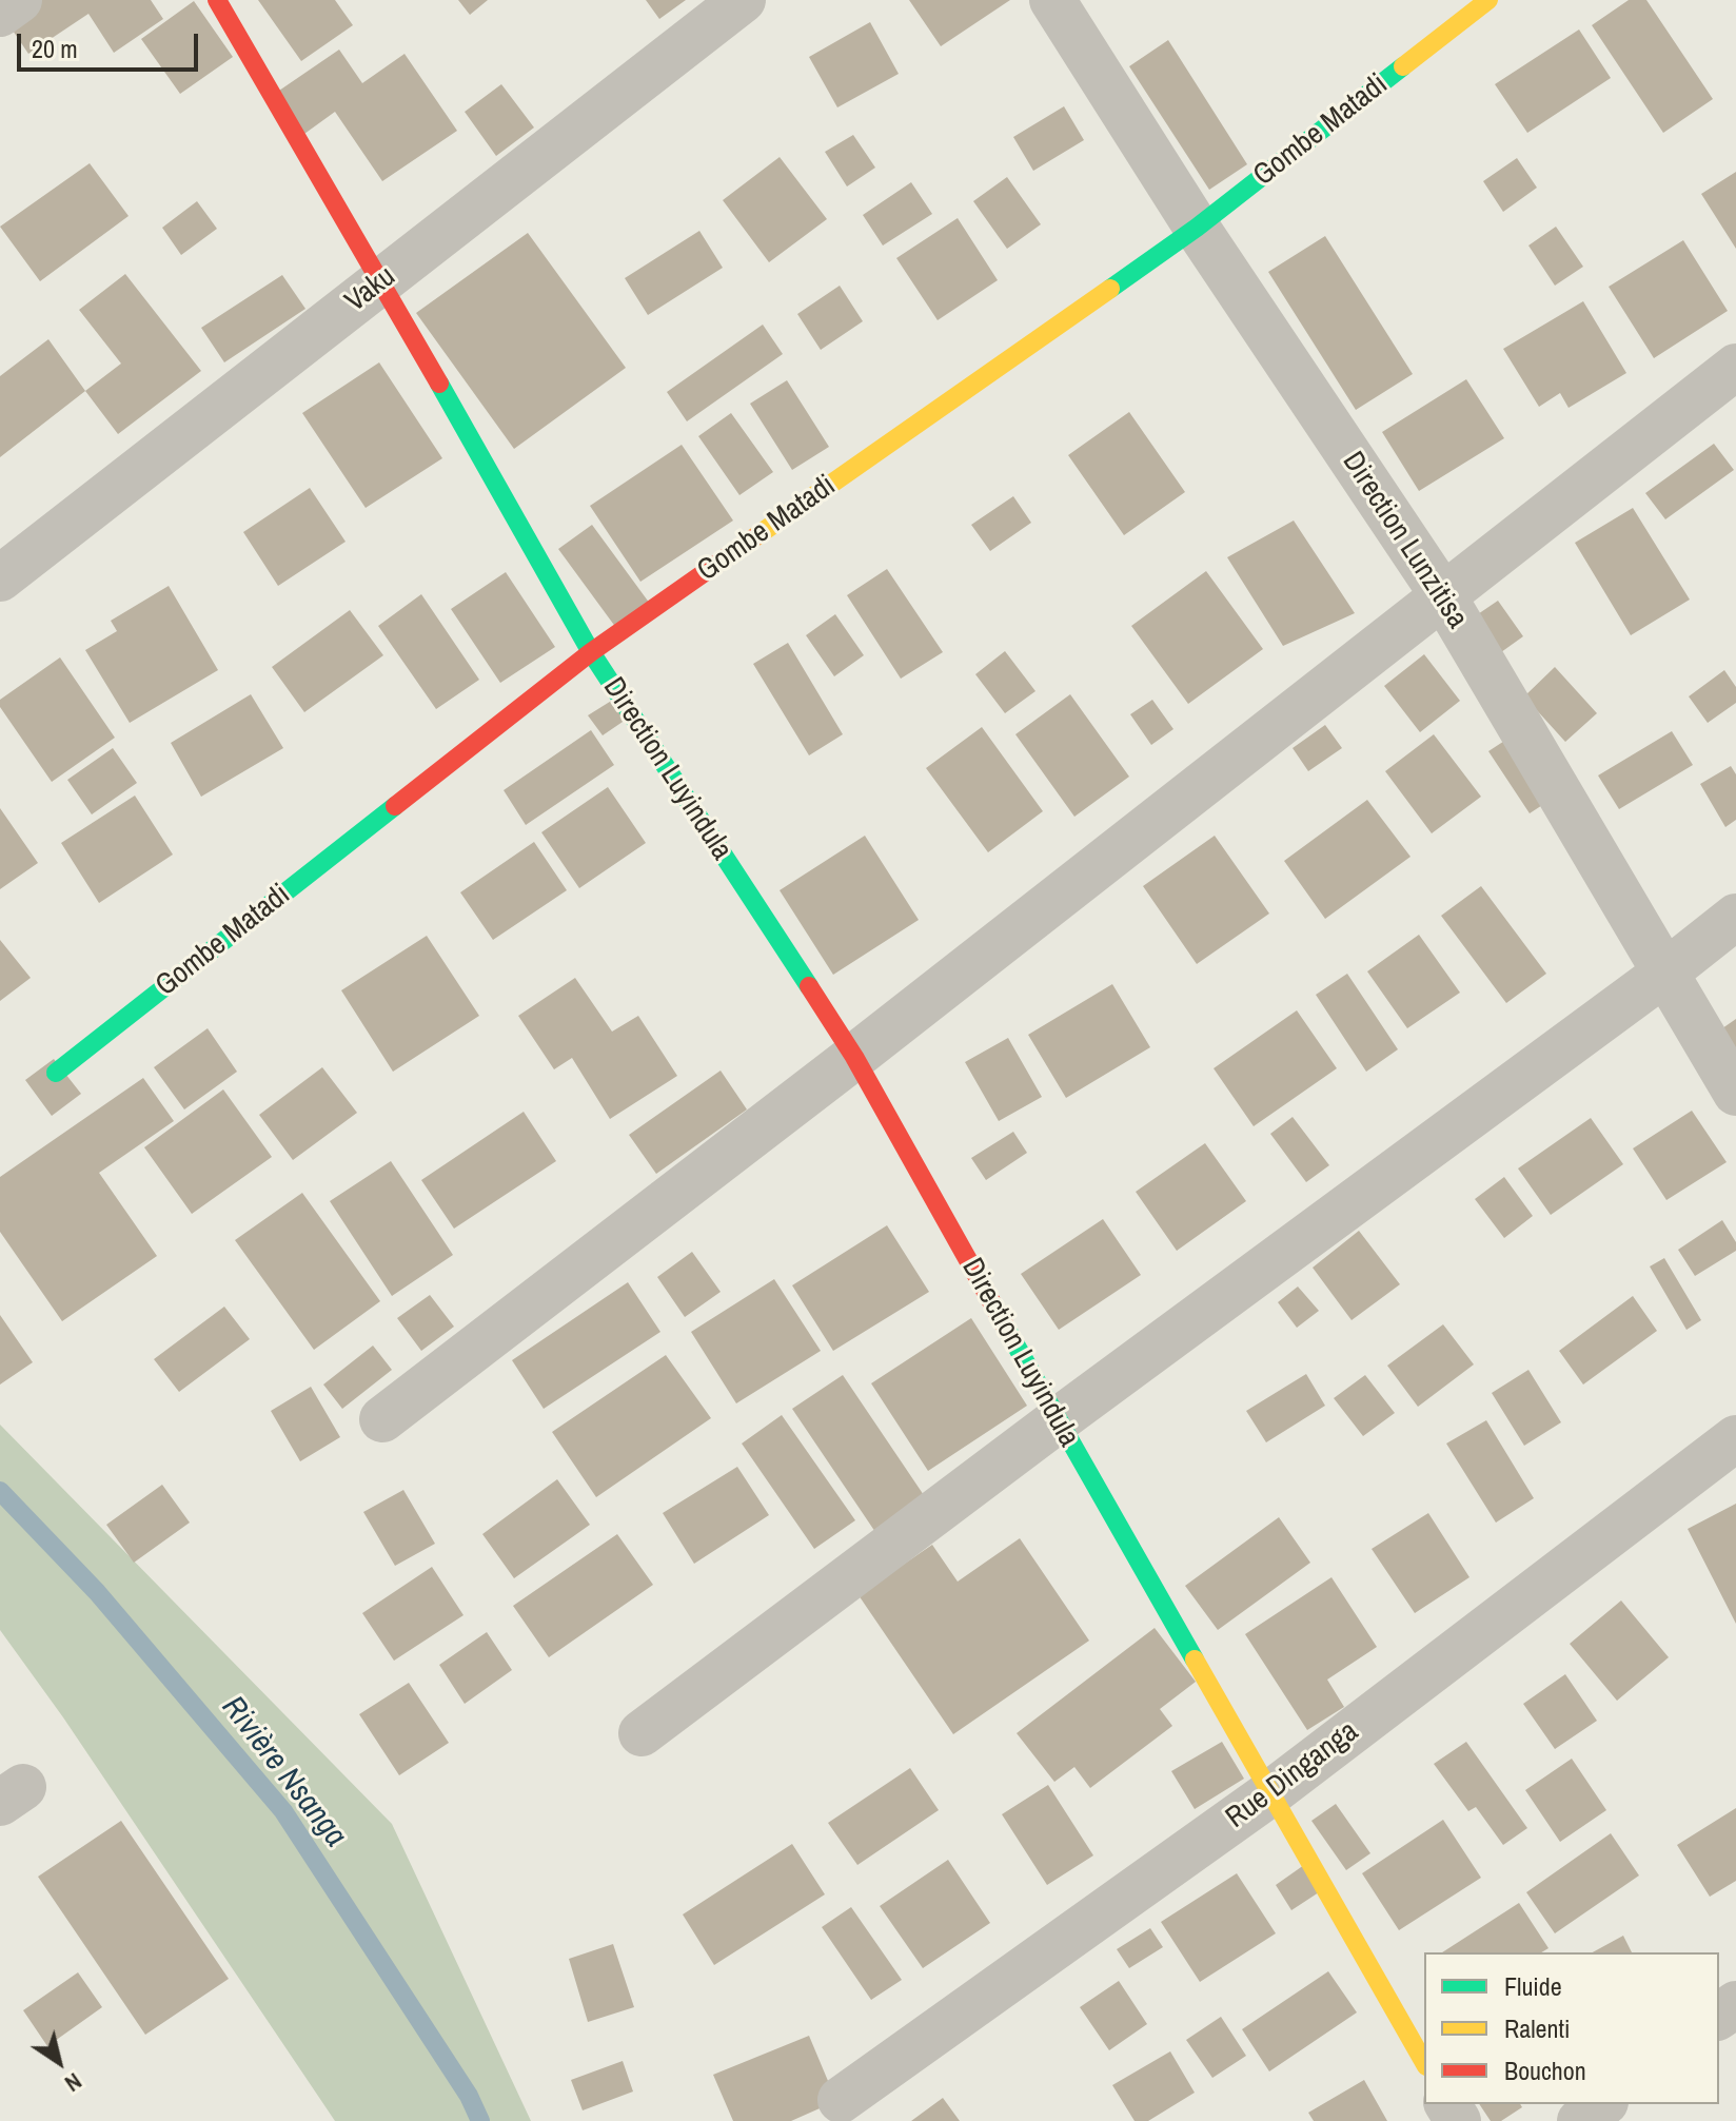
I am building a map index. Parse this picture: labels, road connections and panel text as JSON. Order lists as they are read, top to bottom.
{
  "streets": {
    "street": [
      "Gombe Matadi",
      "Vaku",
      "Direction Lunzitisa",
      "Direction Luyindula",
      "Rue Dinganga"
    ]
  },
  "crossings": [
    ["Gombe Matadi", "Direction Lunzitisa"],
    ["Gombe Matadi", "Direction Luyindula"],
    ["Vaku", "Direction Luyindula"],
    ["Direction Luyindula", "Rue Dinganga"]
  ],
  "water": ["Rivière Nsanga"],
  "legend": ["Fluide", "Ralenti", "Bouchon"],
  "scale_bar": "20 m",
  "north": "bottom right"
}
